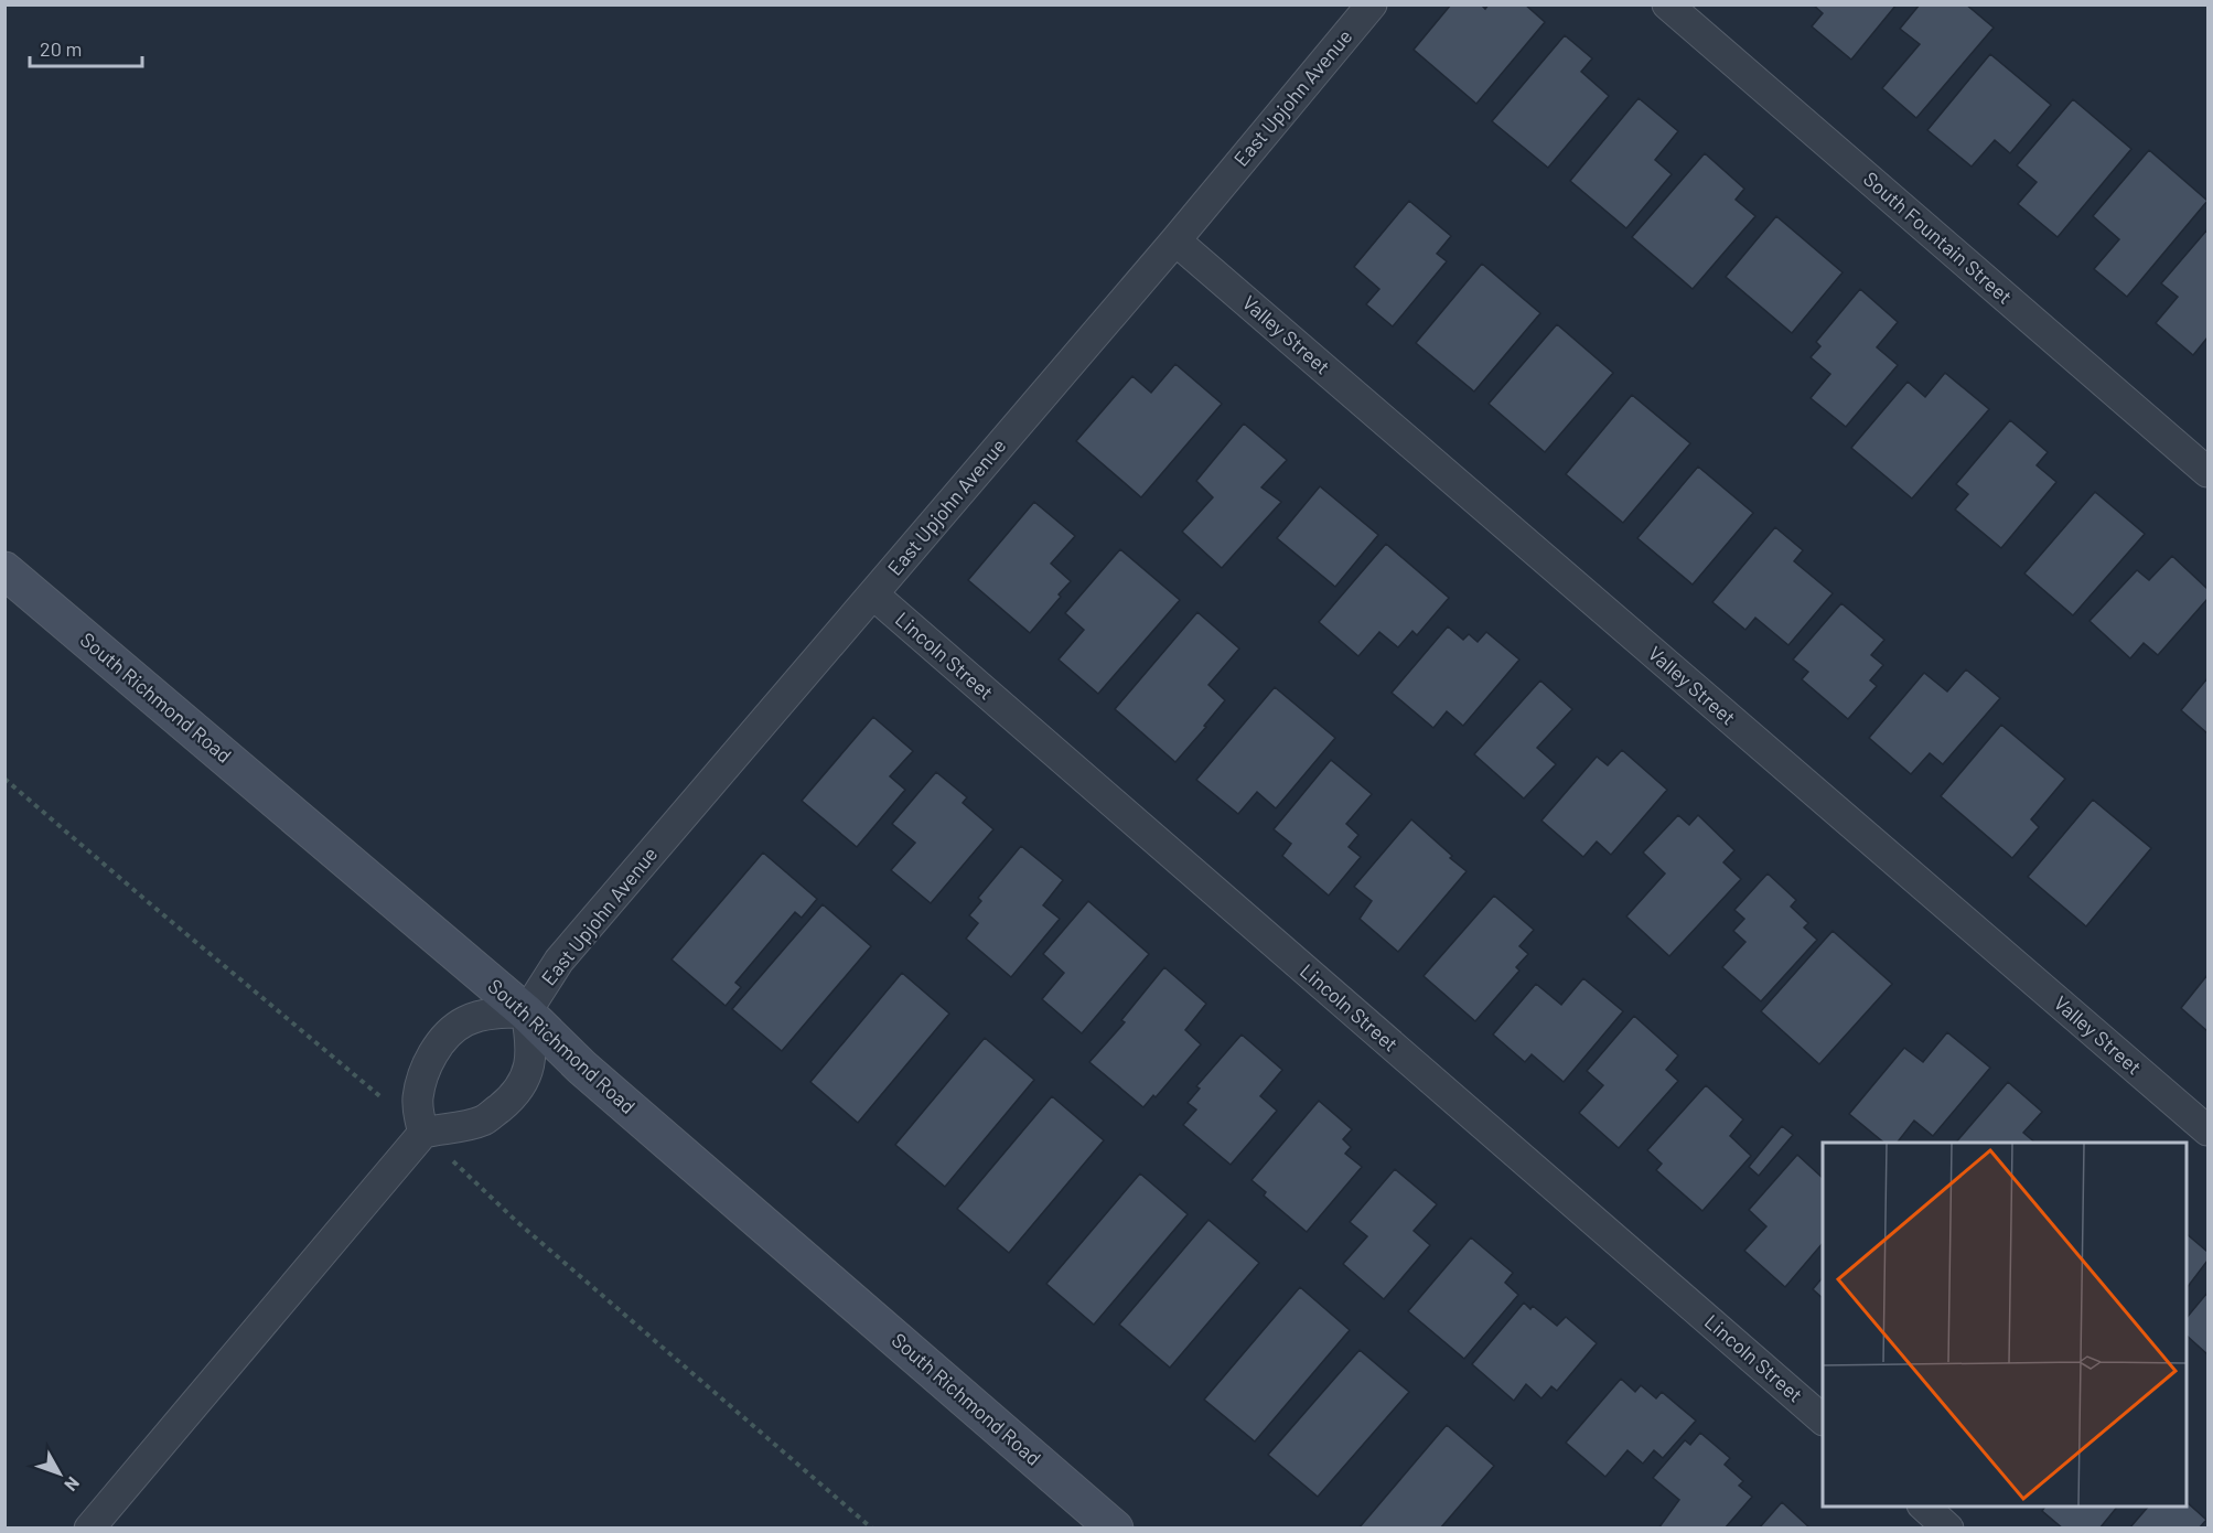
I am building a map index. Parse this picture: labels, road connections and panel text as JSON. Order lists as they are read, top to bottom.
{
  "streets": {
    "street": [
      "East Upjohn Avenue",
      "South Fountain Street",
      "Valley Street",
      "Lincoln Street",
      "South Richmond Road"
    ]
  },
  "crossings": [
    ["East Upjohn Avenue", "Valley Street"],
    ["East Upjohn Avenue", "Lincoln Street"],
    ["East Upjohn Avenue", "South Richmond Road"]
  ],
  "scale_bar": "20 m",
  "north": "bottom right"
}
